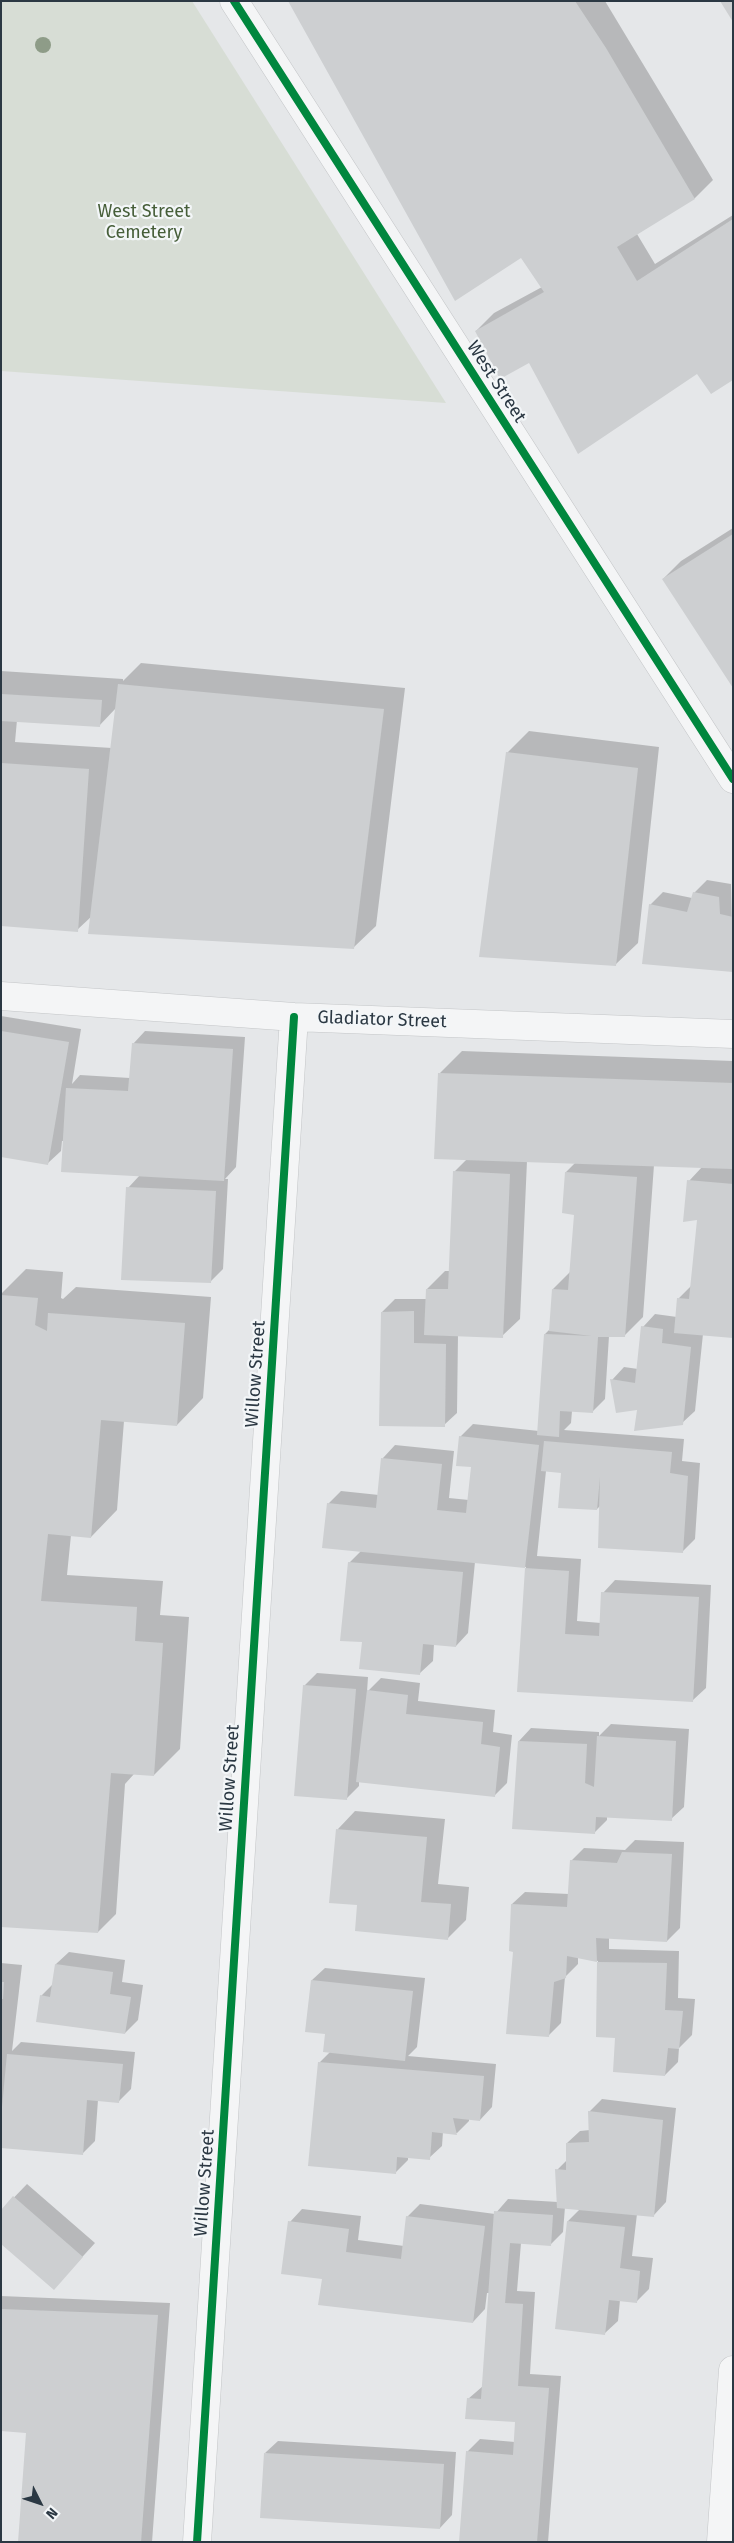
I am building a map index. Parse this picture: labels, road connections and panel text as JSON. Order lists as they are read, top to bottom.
{
  "streets": {
    "street": ["West Street", "Gladiator Street", "Willow Street"]
  },
  "crossings": [
    ["Gladiator Street", "Willow Street"]
  ],
  "parks": ["West Street Cemetery"],
  "north": "bottom right"
}
